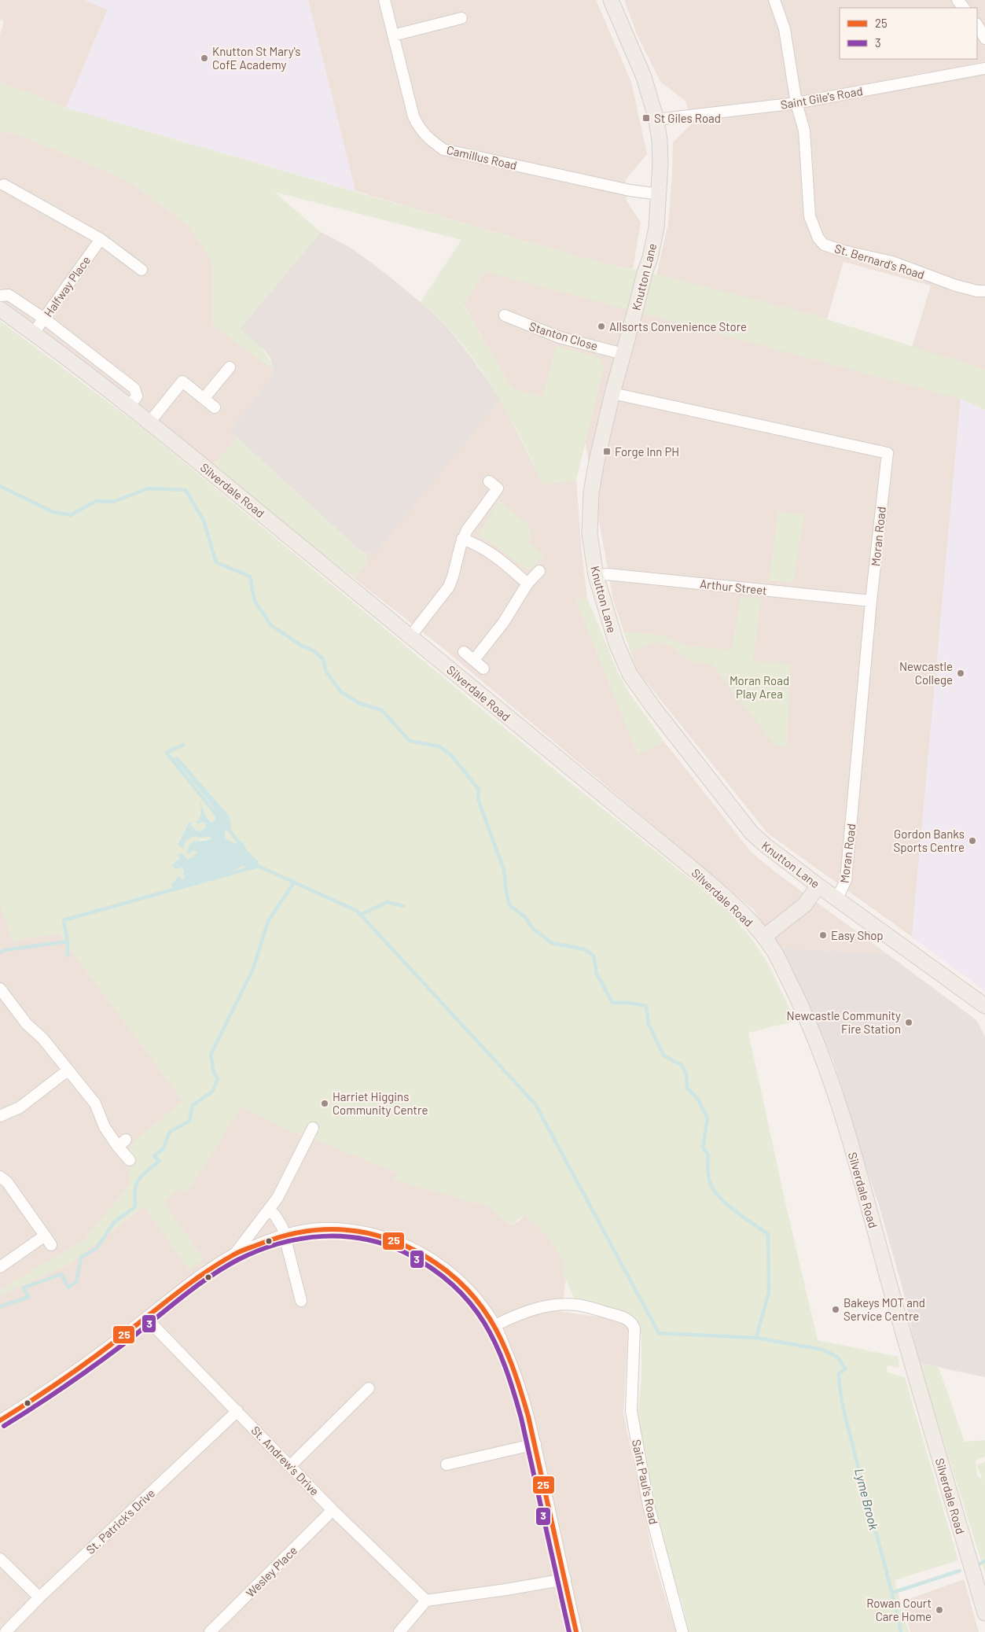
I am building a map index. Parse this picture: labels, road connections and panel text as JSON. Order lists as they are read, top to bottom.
{
  "streets": {
    "main road": ["Knutton Lane", "Silverdale Road"],
    "street": [
      "Saint Gile's Road",
      "Camillus Road",
      "St. Bernard's Road",
      "Halfway Place",
      "Stanton Close",
      "Moran Road",
      "Arthur Street",
      "St. Andrew's Drive",
      "Saint Paul's Road",
      "St. Patrick's Drive",
      "Wesley Place"
    ]
  },
  "crossings": [
    ["Saint Gile's Road", "St. Bernard's Road"],
    ["Saint Gile's Road", "Knutton Lane"],
    ["Camillus Road", "Knutton Lane"],
    ["Knutton Lane", "Stanton Close"],
    ["Knutton Lane", "Moran Road"],
    ["Knutton Lane", "Arthur Street"],
    ["Halfway Place", "Silverdale Road"],
    ["Moran Road", "Arthur Street"],
    ["St. Andrew's Drive", "St. Patrick's Drive"],
    ["St. Andrew's Drive", "Wesley Place"]
  ],
  "water": ["Lyme Brook"],
  "parks": ["Moran Road Play Area"],
  "places": {
    "other": [
      "Knutton St Mary's CofE Academy",
      "Allsorts Convenience Store",
      "Newcastle College",
      "Gordon Banks Sports Centre",
      "Easy Shop",
      "Newcastle Community Fire Station",
      "Harriet Higgins Community Centre",
      "Bakeys MOT and Service Centre",
      "Rowan Court Care Home"
    ],
    "transit": ["St Giles Road", "Forge Inn PH"]
  },
  "lines": ["transit line 25", "transit line 3"],
  "legend": ["25", "3"]
}
